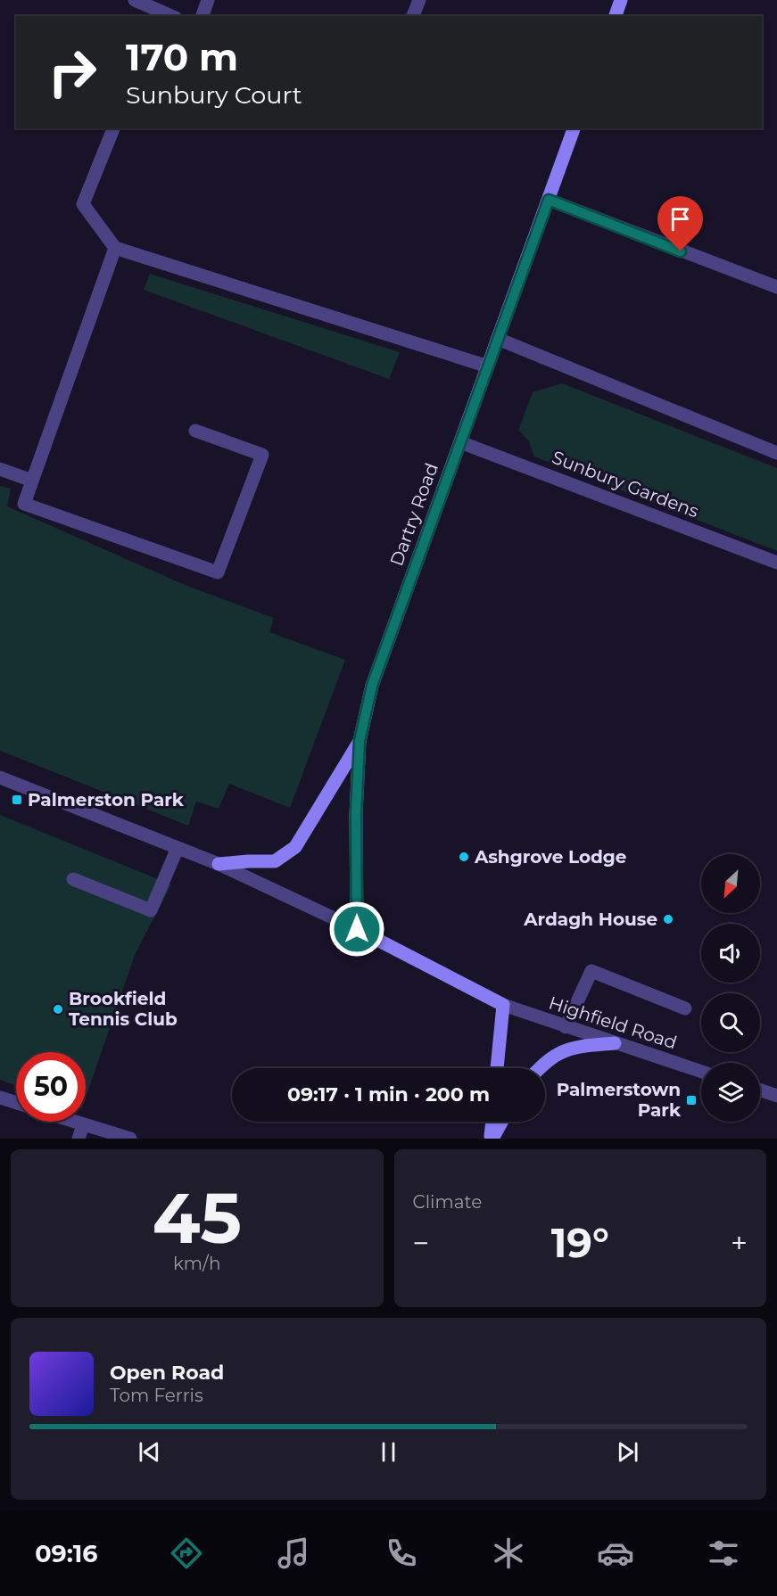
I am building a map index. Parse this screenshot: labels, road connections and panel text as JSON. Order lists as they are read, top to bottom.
{
  "streets": {
    "main road": ["Dartry Road"],
    "street": ["Sunbury Gardens", "Highfield Road"]
  },
  "crossings": [
    ["Sunbury Gardens", "Dartry Road"]
  ],
  "places": {
    "transit": ["Palmerston Park", "Palmerstown Park"],
    "other": ["Ashgrove Lodge", "Ardagh House", "Brookfield Tennis Club"]
  },
  "north": "bottom left",
  "page": {
    "turn": ["170 m", "Sunbury Court"],
    "limit": "50",
    "trip": "09:17 · 1 min · 200 m",
    "tile": [
      ["45", "km/h"],
      "Climate"
    ],
    "heat": ["−", "19°", "+"],
    "song": ["Open Road", "Tom Ferris"],
    "tabs": "09:16"
  }
}
